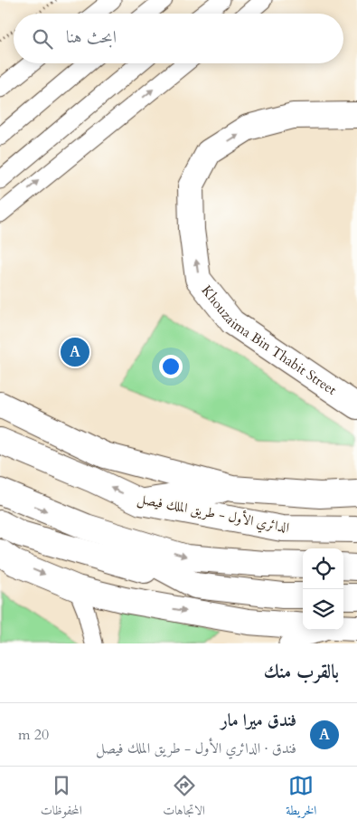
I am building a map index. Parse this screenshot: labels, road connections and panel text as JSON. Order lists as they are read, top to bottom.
{
  "streets": {
    "main road": ["Khouzaima Bin Thabit Street", "الدائري الأول - طريق الملك فيصل"]
  },
  "page": {
    "search": "ابحث هنا",
    "pins": "A",
    "heading": "بالقرب منك",
    "list": [
      {
        "mark": "A",
        "name": "فندق ميرا مار",
        "note": "فندق · الدائري الأول - طريق الملك فيصل",
        "value": "20 m"
      }
    ],
    "nav": ["الخريطة", "الاتجاهات", "المحفوظات"]
  }
}
